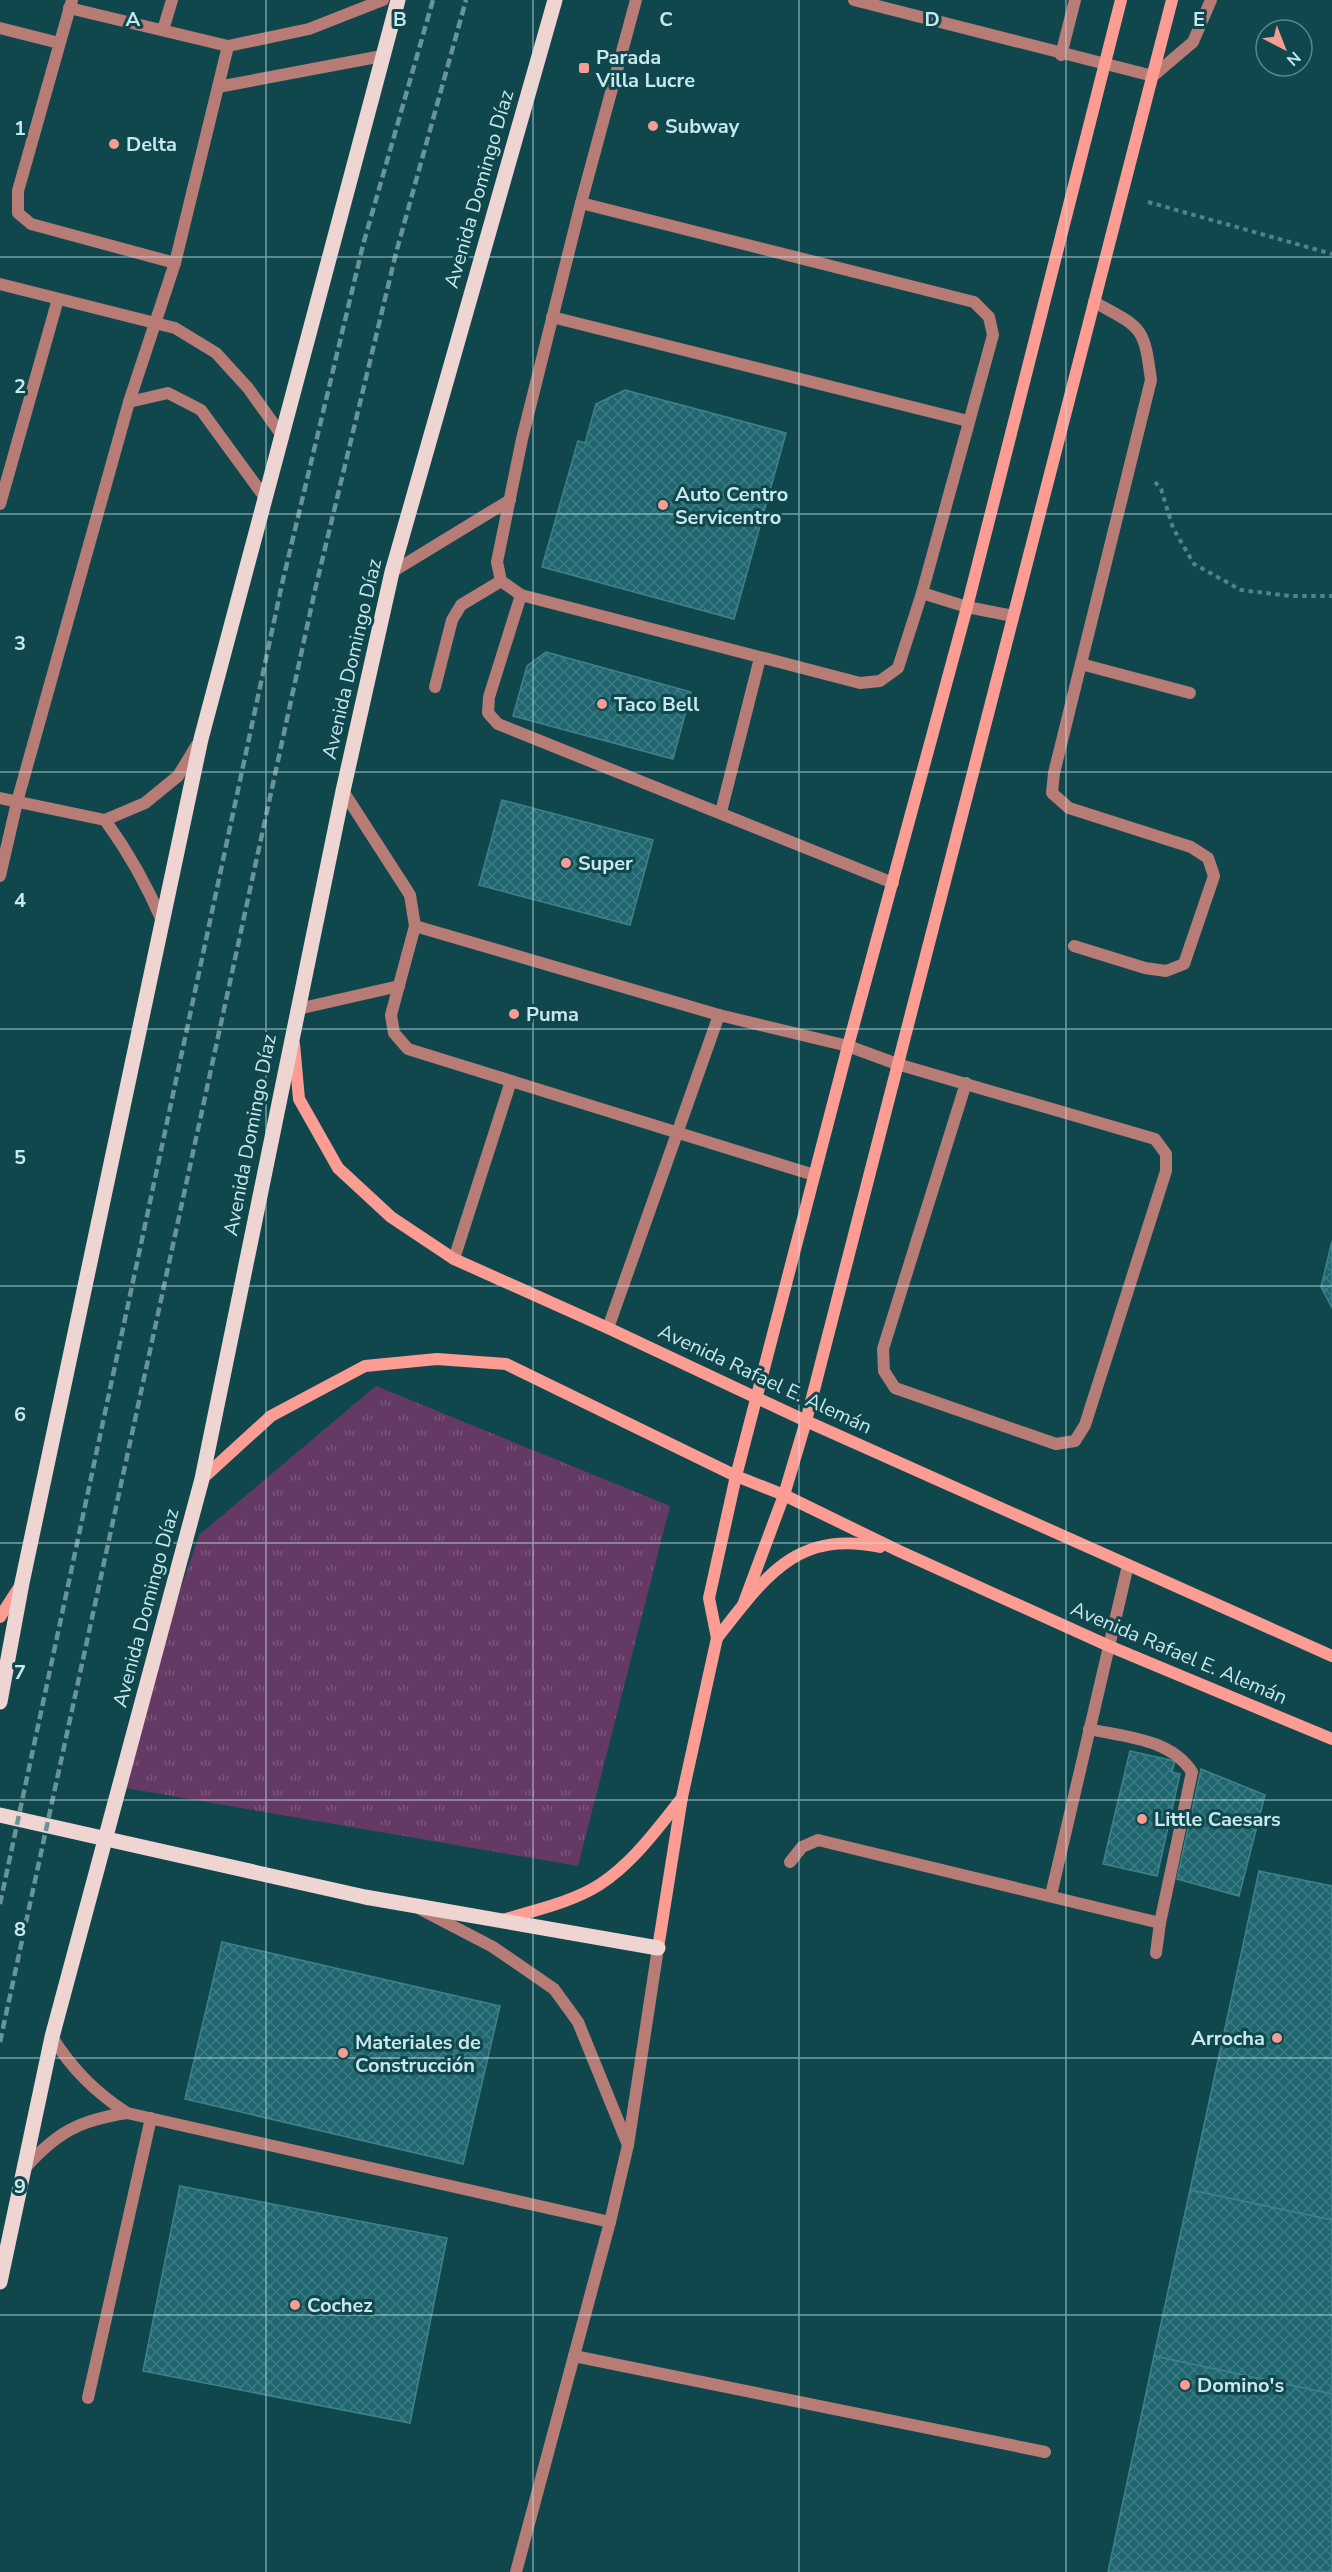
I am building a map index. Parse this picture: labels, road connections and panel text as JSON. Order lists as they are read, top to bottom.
{
  "streets": {
    "main road": ["Avenida Domingo Díaz"],
    "street": ["Avenida Rafael E. Alemán"]
  },
  "crossings": [
    ["Avenida Domingo Díaz", "Avenida Rafael E. Alemán"]
  ],
  "places": {
    "transit": ["Parada Villa Lucre"],
    "other": [
      "Subway",
      "Delta",
      "Auto Centro Servicentro",
      "Taco Bell",
      "Super",
      "Puma",
      "Little Caesars",
      "Arrocha",
      "Materiales de Construcción",
      "Cochez",
      "Domino's"
    ]
  },
  "north": "bottom right",
  "grid": {
    "columns": [
      "A",
      "B",
      "C",
      "D",
      "E"
    ],
    "rows": [
      "1",
      "2",
      "3",
      "4",
      "5",
      "6",
      "7",
      "8",
      "9"
    ]
  }
}
